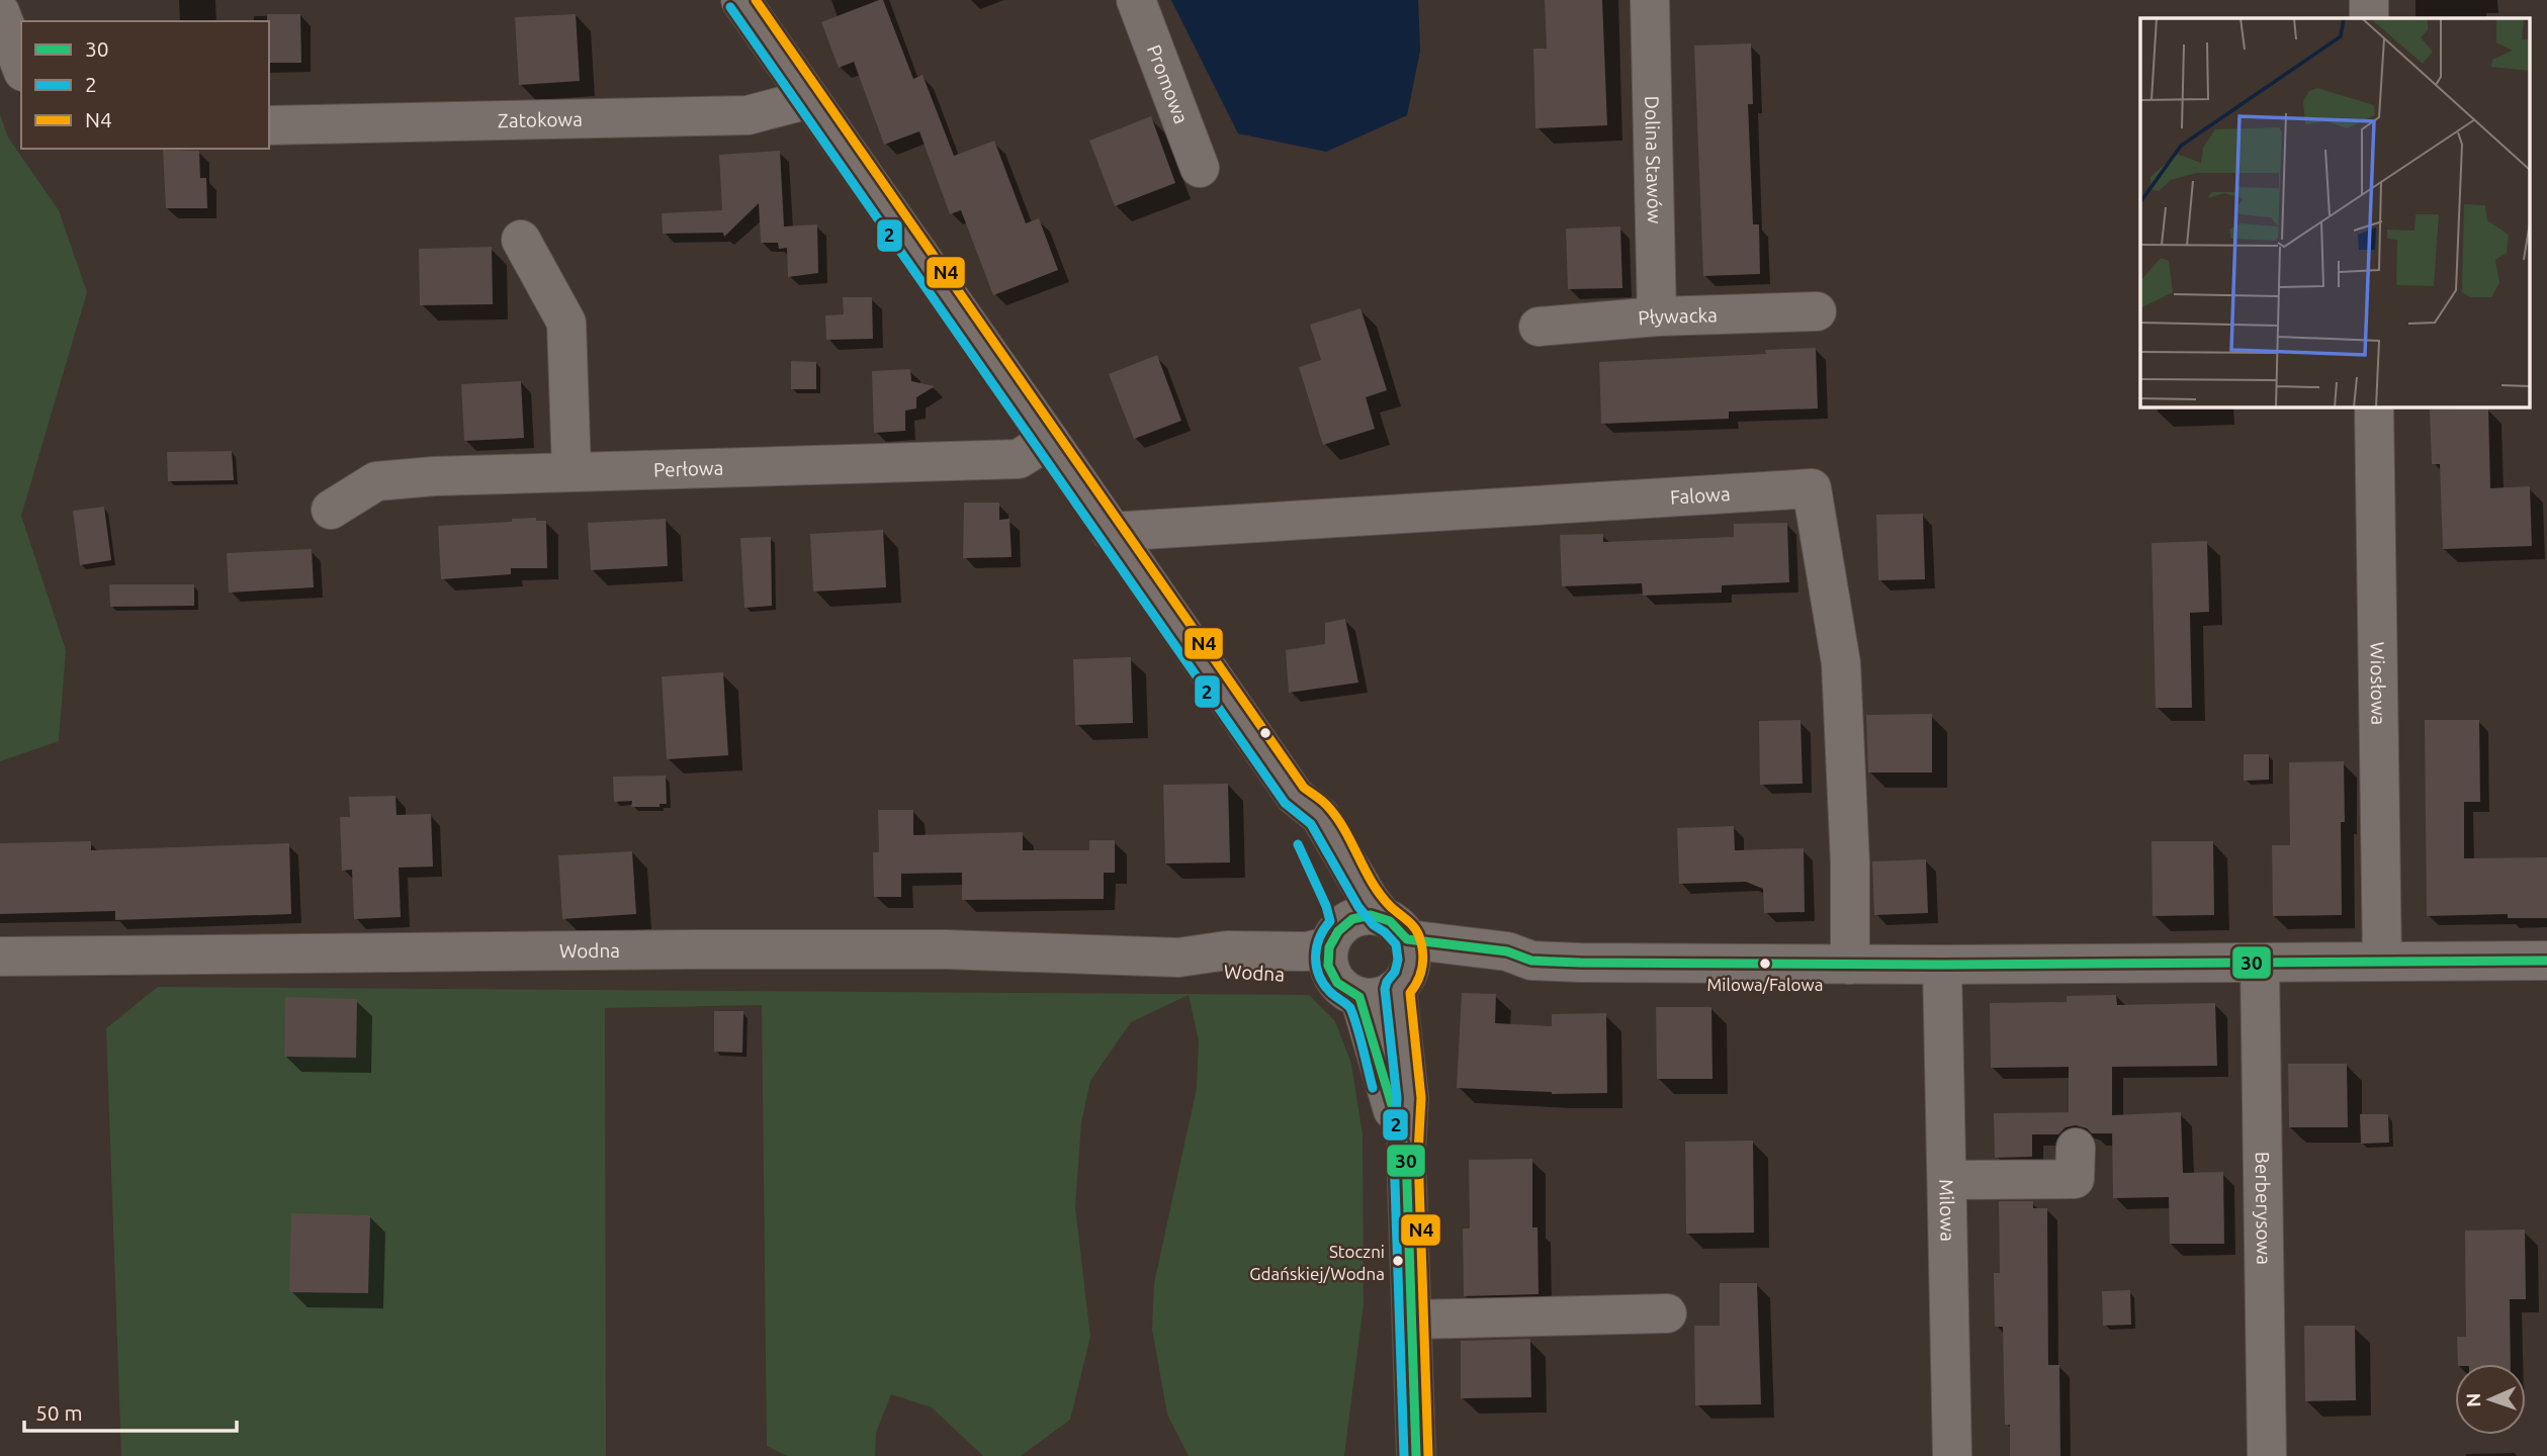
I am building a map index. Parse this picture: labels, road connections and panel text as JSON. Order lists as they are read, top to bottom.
{
  "streets": {
    "street": [
      "Promowa",
      "Zatokowa",
      "Dolina Stawów",
      "Pływacka",
      "Perłowa",
      "Falowa",
      "Wiosłowa",
      "Wodna",
      "Berberysowa",
      "Milowa"
    ]
  },
  "crossings": [
    ["Dolina Stawów", "Pływacka"]
  ],
  "places": ["Milowa/Falowa", "Stoczni Gdańskiej/Wodna"],
  "lines": ["transit line N4", "transit line 2", "transit line 30"],
  "legend": ["30", "2", "N4"],
  "scale_bar": "50 m",
  "north": "left"
}
